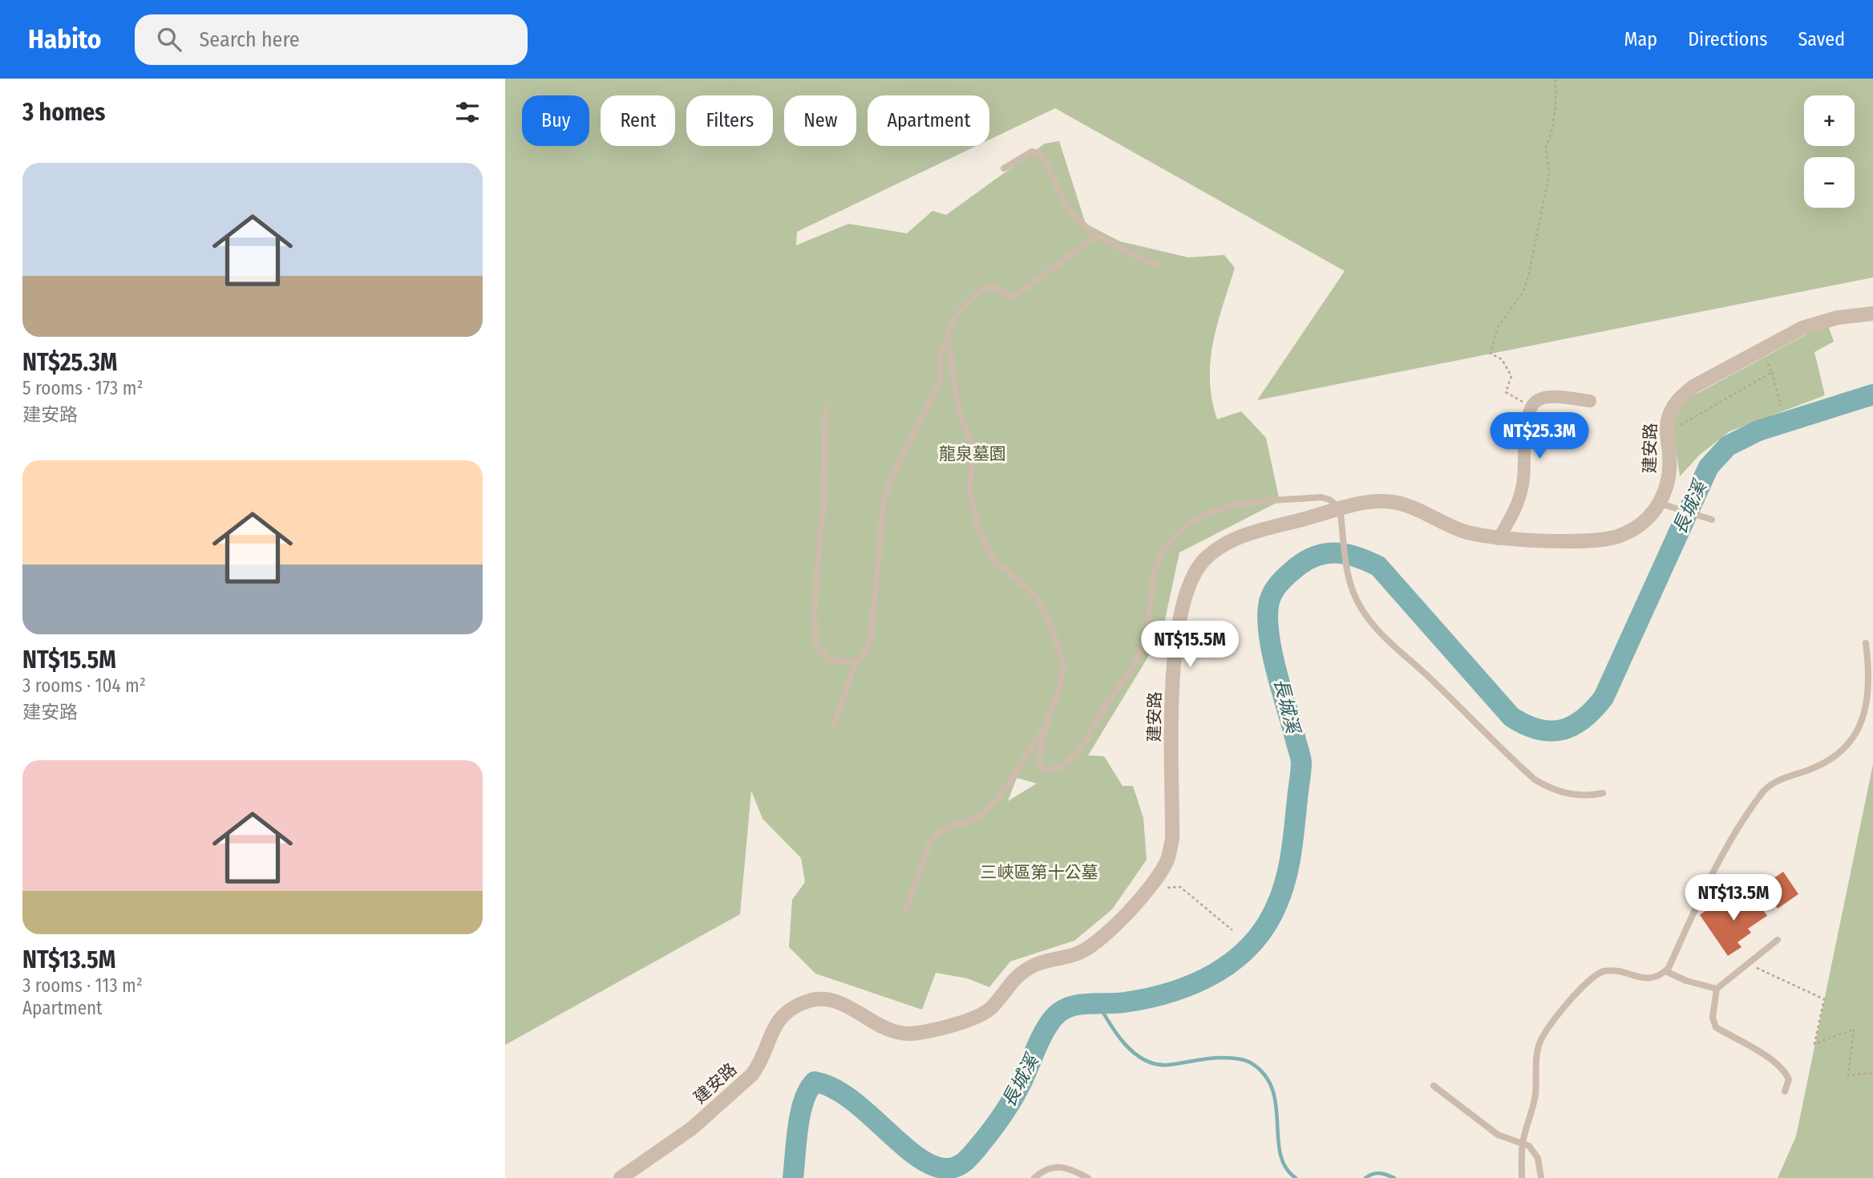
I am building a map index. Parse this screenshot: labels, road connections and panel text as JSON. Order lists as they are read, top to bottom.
{
  "streets": {
    "street": ["建安路"]
  },
  "water": ["長城溪"],
  "parks": ["龍泉墓園", "三峽區第十公墓"],
  "page": {
    "header": "Habito",
    "search": "Search here",
    "nav": ["Map", "Directions", "Saved"],
    "heading": "3 homes",
    "map_buttons": ["+", "−"],
    "chip": [
      "Buy",
      "Rent",
      "Filters",
      "New",
      "Apartment"
    ],
    "list": [
      {
        "name": "NT$25.3M",
        "note": "5 rooms · 173 m² · 建安路"
      },
      {
        "name": "NT$15.5M",
        "note": "3 rooms · 104 m² · 建安路"
      },
      {
        "name": "NT$13.5M",
        "note": "3 rooms · 113 m² · Apartment"
      }
    ],
    "price": ["NT$25.3M", "NT$15.5M", "NT$13.5M"]
  }
}
